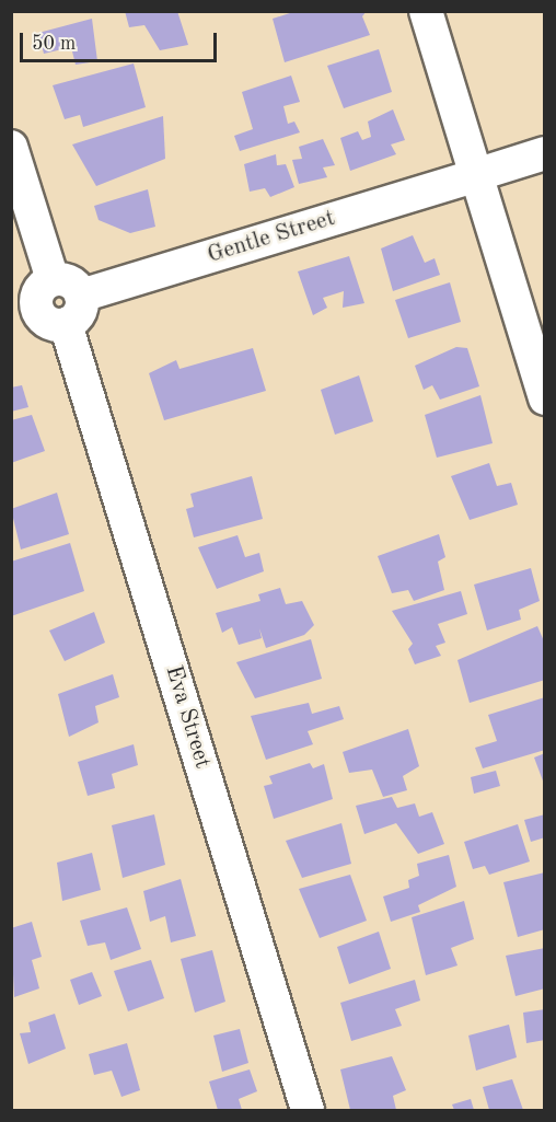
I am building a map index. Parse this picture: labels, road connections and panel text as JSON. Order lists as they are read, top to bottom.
{
  "streets": {
    "street": ["Gentle Street", "Eva Street"]
  },
  "scale_bar": "50 m"
}
